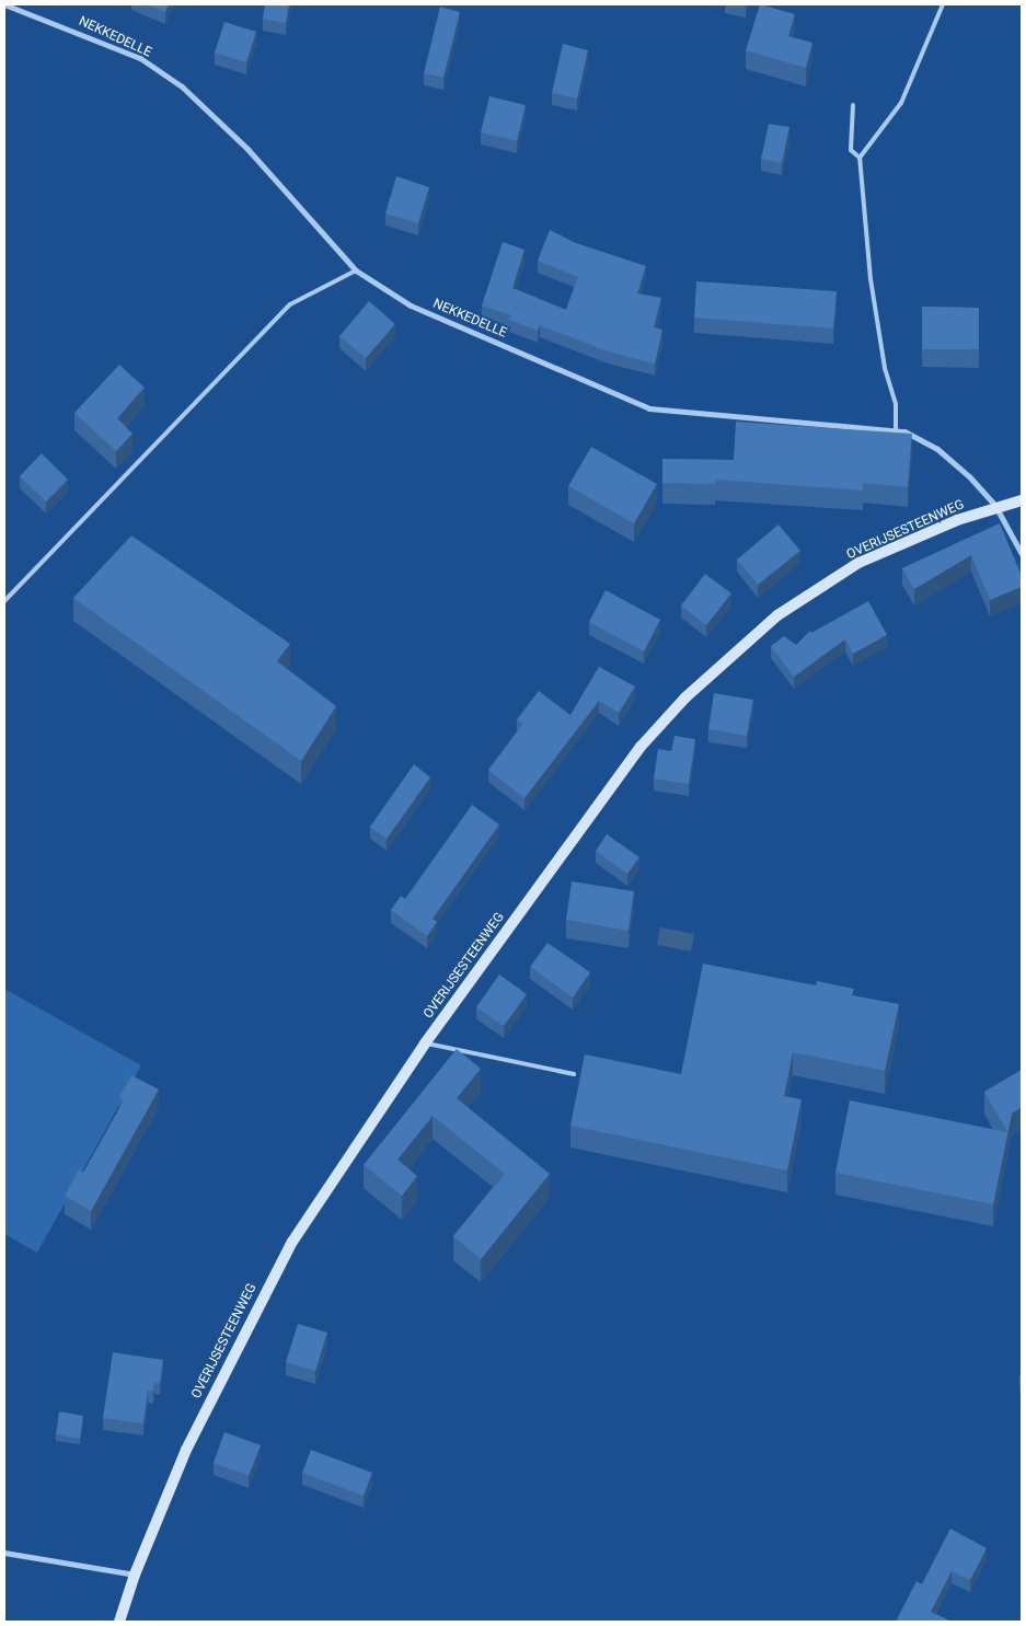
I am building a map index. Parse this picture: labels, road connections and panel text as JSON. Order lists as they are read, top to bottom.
{
  "streets": {
    "street": ["NEKKEDELLE", "OVERIJSESTEENWEG"]
  },
  "crossings": [
    ["NEKKEDELLE", "OVERIJSESTEENWEG"]
  ]
}
